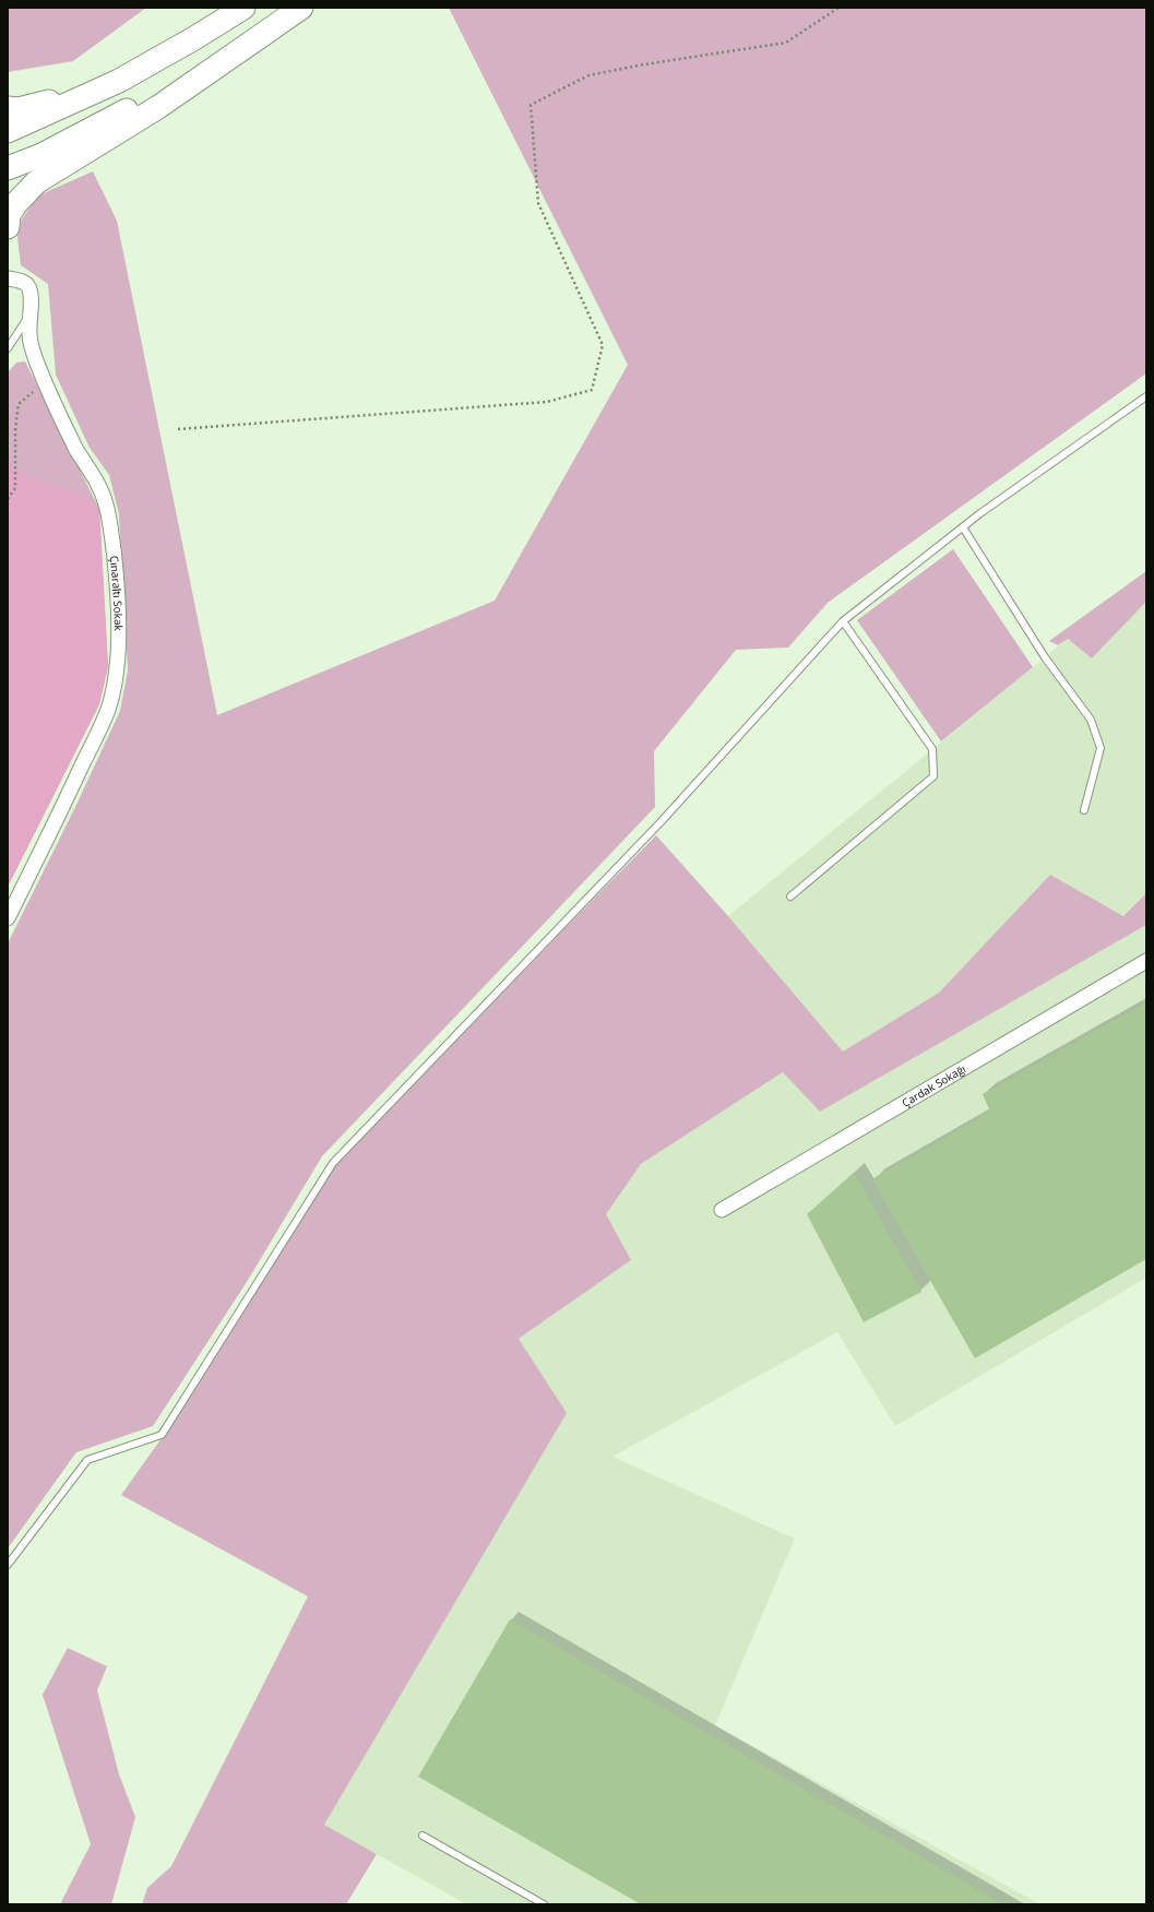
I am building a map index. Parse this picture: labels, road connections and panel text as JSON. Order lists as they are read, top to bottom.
{
  "streets": {
    "street": ["Çınaraltı Sokak", "Çardak Sokağı"]
  }
}
